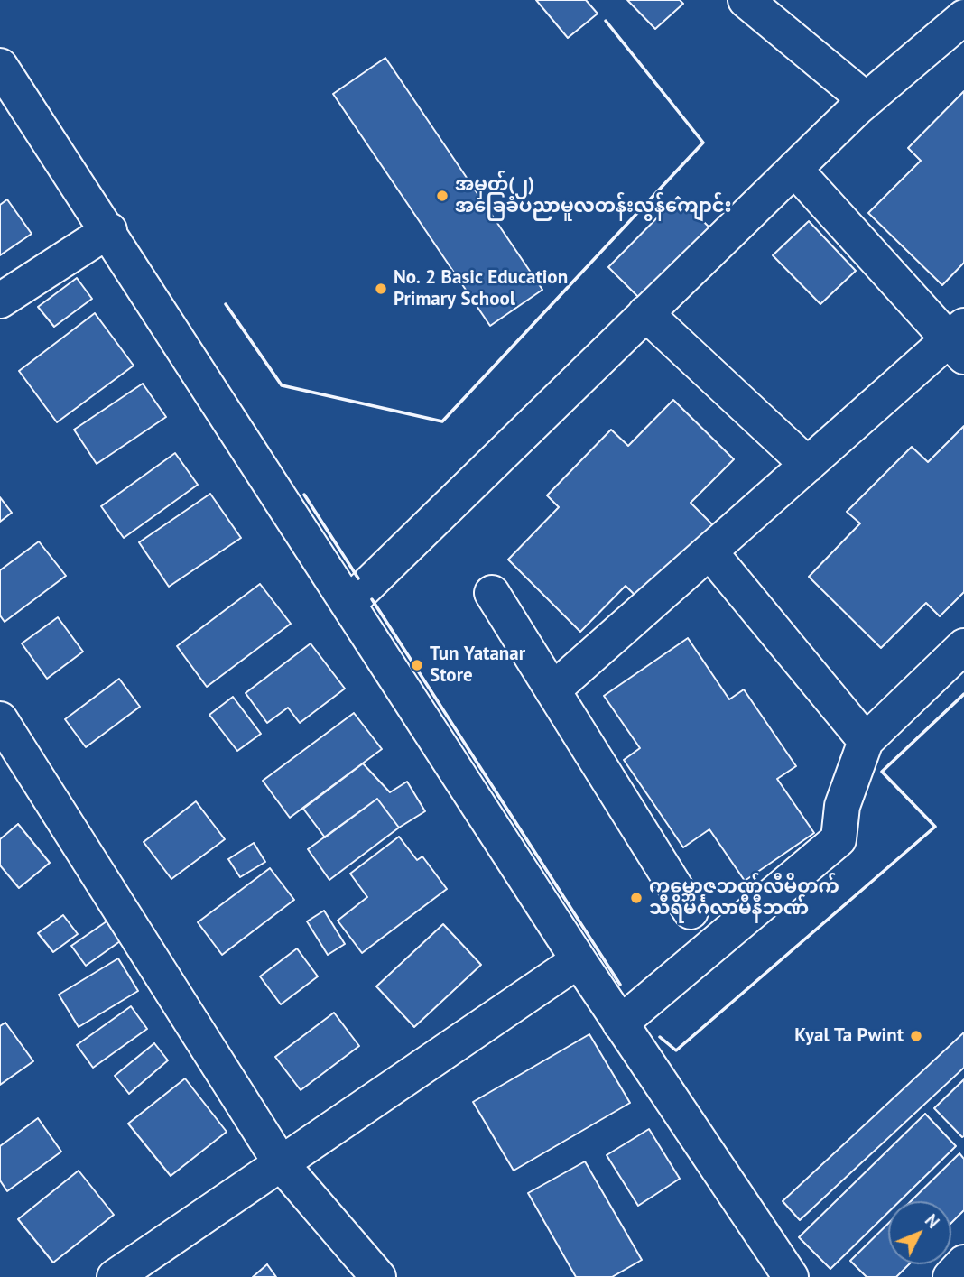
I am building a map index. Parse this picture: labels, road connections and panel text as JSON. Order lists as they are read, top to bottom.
{
  "places": [
    "အမှတ်(၂) အခြေခံပညာမူလတန်းလွန်ကျောင်း",
    "No. 2 Basic Education Primary School",
    "Tun Yatanar Store",
    "ကမ္ဘောဇဘဏ်လီမိတက် သီရိမင်္ဂလာမီနီဘဏ်",
    "Kyal Ta Pwint"
  ],
  "north": "top right"
}
